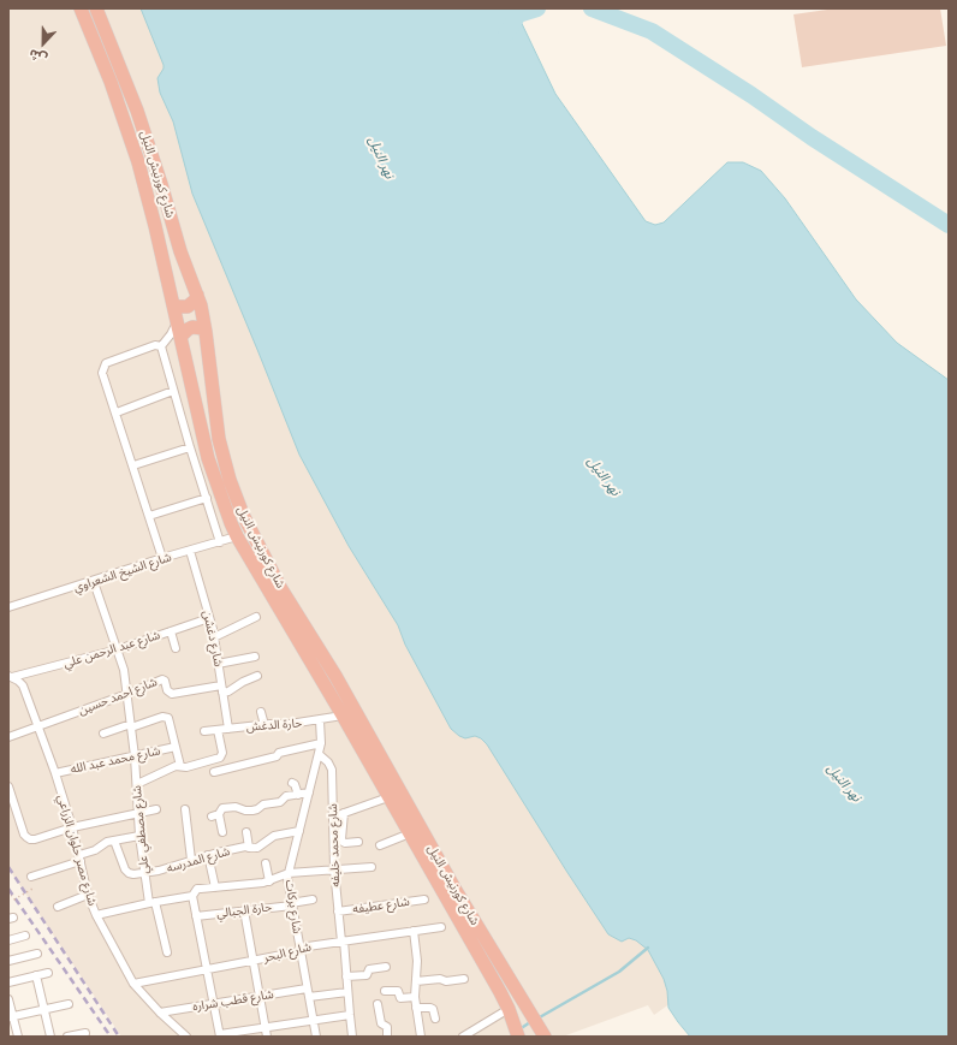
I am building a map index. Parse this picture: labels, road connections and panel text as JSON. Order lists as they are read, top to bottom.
{
  "streets": {
    "highway": ["شارع كورنيش النيل"],
    "street": [
      "شارع الشيخ الشعراوي",
      "شارع دغشن",
      "شارع عبد الرحمن علي",
      "شارع احمد حسين",
      "حارة الدغش",
      "شارع محمد عبد الله",
      "شارع مصطفي علي",
      "شارع محمد خليفه",
      "شارع مصر حلوان الزراعي",
      "شارع المدرسه",
      "شارع عطيفه",
      "شارع بركات",
      "حارة الجبالي",
      "شارع البحر",
      "شارع قطب شراره"
    ]
  },
  "crossings": [
    ["شارع كورنيش النيل", "شارع الشيخ الشعراوي"],
    ["شارع كورنيش النيل", "حارة الدغش"],
    ["شارع الشيخ الشعراوي", "شارع دغشن"],
    ["شارع الشيخ الشعراوي", "شارع مصطفي علي"],
    ["شارع دغشن", "شارع عبد الرحمن علي"],
    ["شارع دغشن", "شارع احمد حسين"],
    ["شارع دغشن", "حارة الدغش"],
    ["شارع عبد الرحمن علي", "شارع مصطفي علي"],
    ["شارع عبد الرحمن علي", "شارع مصر حلوان الزراعي"],
    ["شارع احمد حسين", "شارع مصطفي علي"],
    ["شارع احمد حسين", "شارع مصر حلوان الزراعي"],
    ["حارة الدغش", "شارع بركات"],
    ["شارع محمد عبد الله", "شارع مصطفي علي"],
    ["شارع محمد عبد الله", "شارع مصر حلوان الزراعي"],
    ["شارع مصطفي علي", "شارع المدرسه"],
    ["شارع محمد خليفه", "شارع عطيفه"],
    ["شارع محمد خليفه", "شارع بركات"],
    ["شارع محمد خليفه", "شارع البحر"],
    ["شارع مصر حلوان الزراعي", "شارع البحر"],
    ["شارع مصر حلوان الزراعي", "شارع قطب شراره"],
    ["شارع المدرسه", "شارع بركات"],
    ["شارع بركات", "حارة الجبالي"],
    ["شارع بركات", "شارع البحر"],
    ["شارع بركات", "شارع قطب شراره"]
  ],
  "water": ["نهر النيل"],
  "north": "bottom"
}
